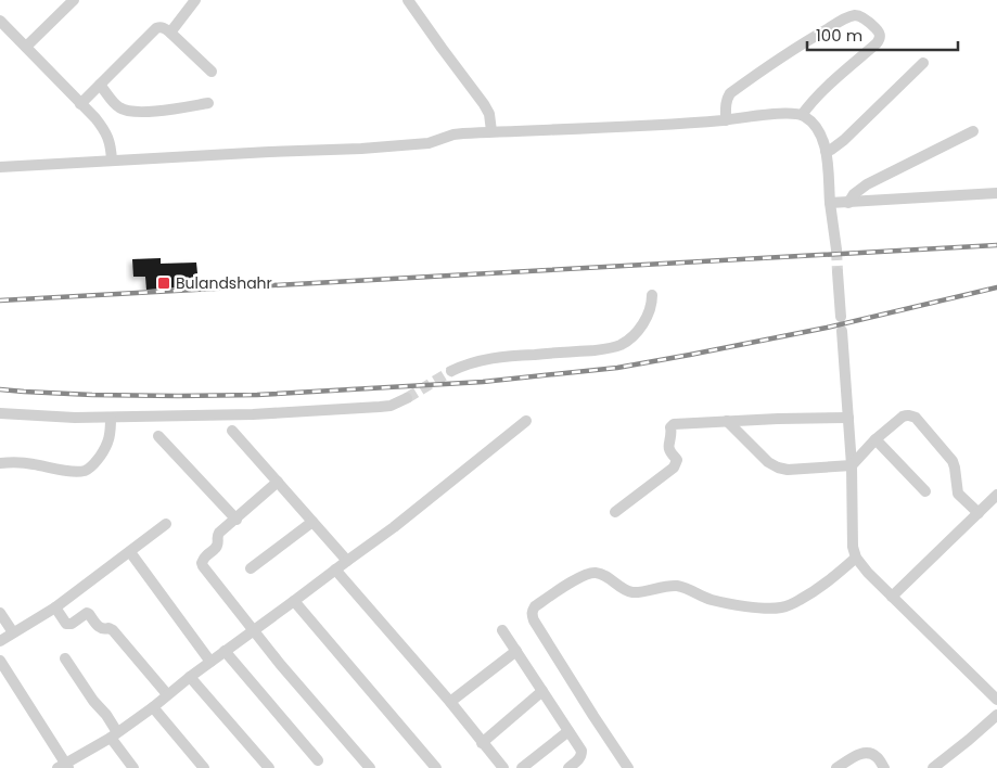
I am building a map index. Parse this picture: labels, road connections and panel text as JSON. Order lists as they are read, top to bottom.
{
  "places": {
    "transit": ["Bulandshahr"]
  },
  "scale_bar": "100 m"
}
